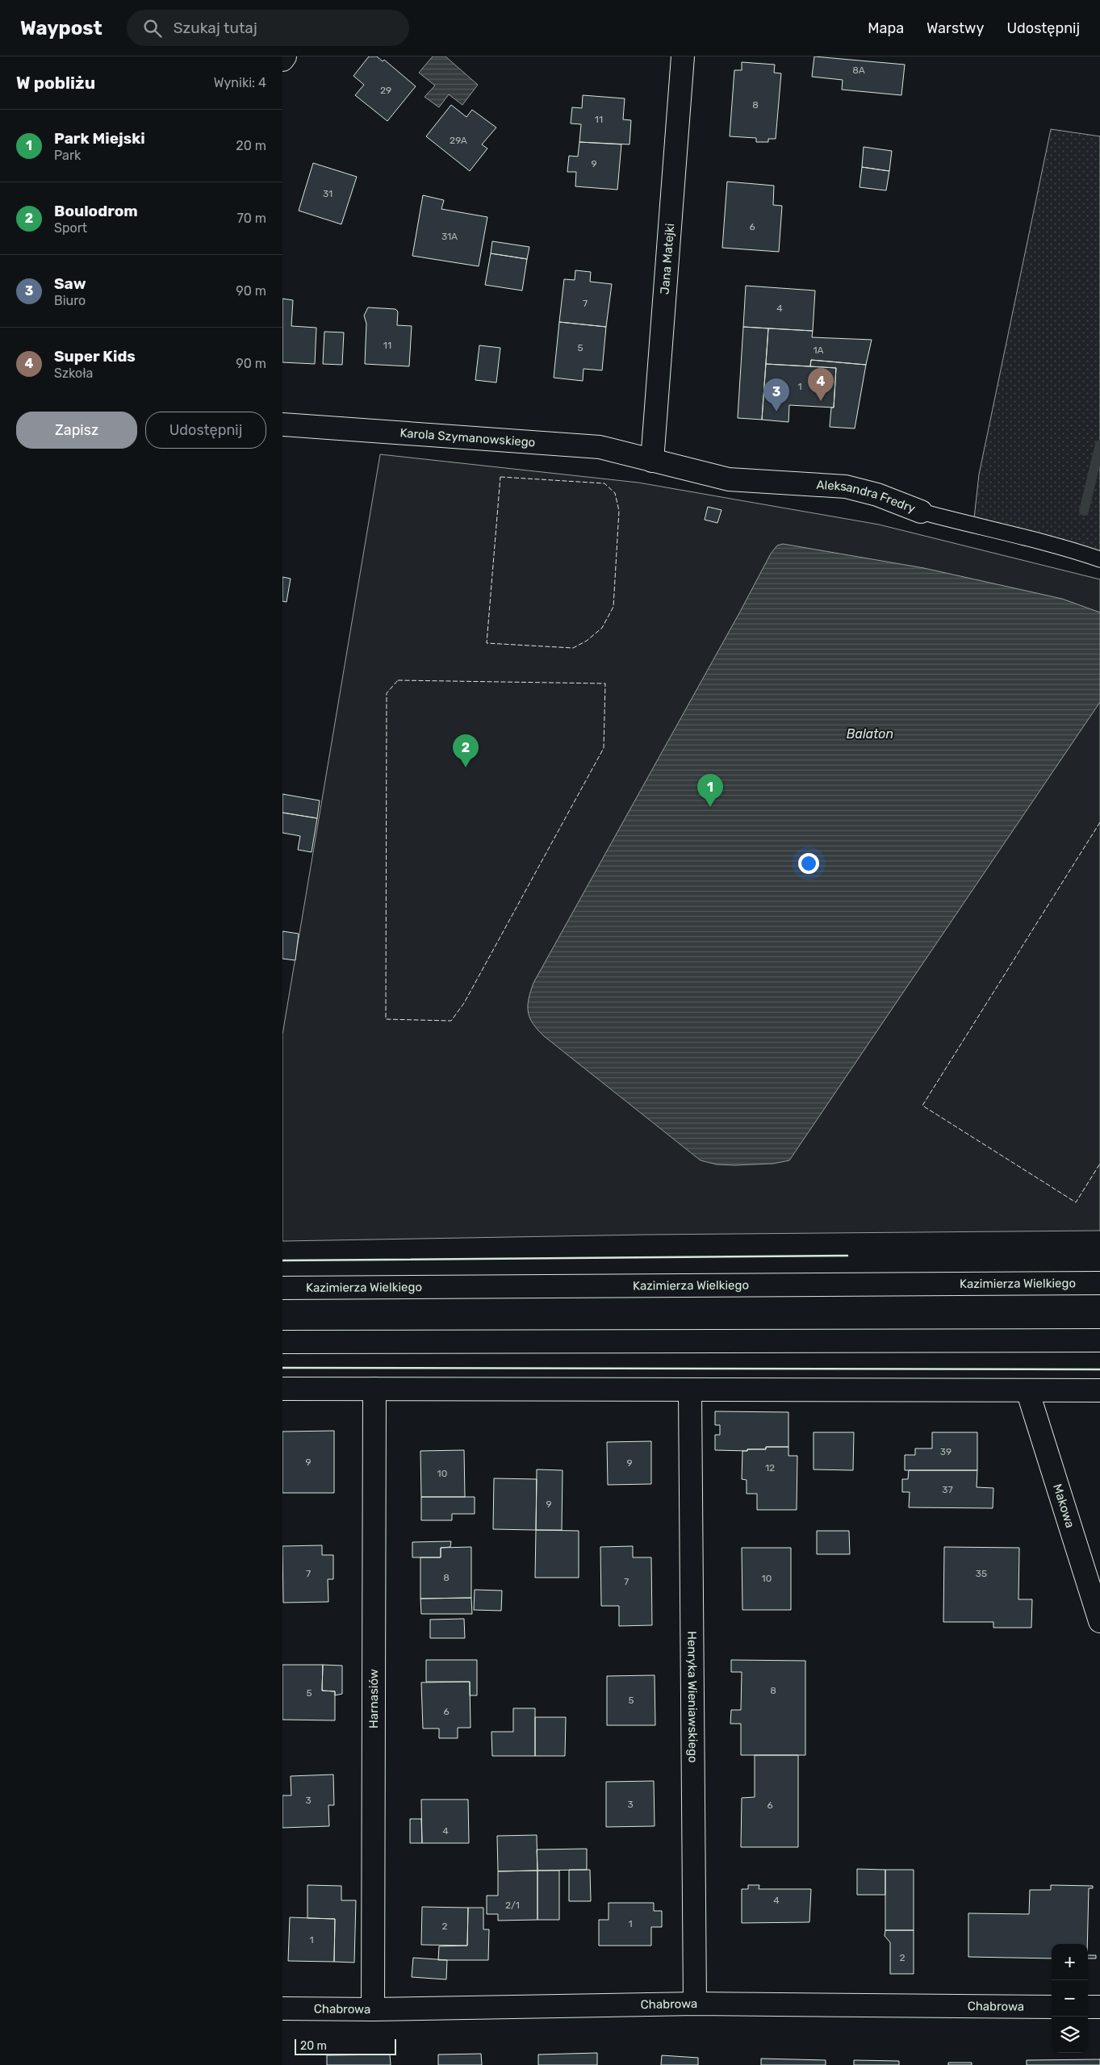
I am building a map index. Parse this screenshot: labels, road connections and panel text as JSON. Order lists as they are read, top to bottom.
{
  "streets": {
    "street": [
      "Jana Matejki",
      "Karola Szymanowskiego",
      "Aleksandra Fredry",
      "Kazimierza Wielkiego",
      "Makowa",
      "Henryka Wieniawskiego",
      "Harnasiów",
      "Chabrowa"
    ]
  },
  "crossings": [
    ["Jana Matejki", "Karola Szymanowskiego"],
    ["Jana Matejki", "Aleksandra Fredry"],
    ["Karola Szymanowskiego", "Aleksandra Fredry"],
    ["Henryka Wieniawskiego", "Chabrowa"],
    ["Harnasiów", "Chabrowa"]
  ],
  "water": ["Balaton"],
  "house_numbers": [
    "8A",
    "29",
    "8",
    "11",
    "29A",
    "9",
    "31",
    "6",
    "31A",
    "7",
    "4",
    "11",
    "5",
    "1A",
    "1",
    "39",
    "9",
    "9",
    "12",
    "10",
    "37",
    "9",
    "7",
    "35",
    "8",
    "10",
    "7",
    "8",
    "5",
    "5",
    "6",
    "3",
    "3",
    "6",
    "4",
    "4",
    "2/1",
    "1",
    "2",
    "1",
    "2"
  ],
  "scale_bar": "20 m",
  "page": {
    "header": "Waypost",
    "search": "Szukaj tutaj",
    "nav": ["Mapa", "Warstwy", "Udostępnij"],
    "heading": ["W pobliżu", "Wyniki: 4"],
    "list": [
      {
        "mark": "1",
        "name": "Park Miejski",
        "note": "Park",
        "value": "20 m"
      },
      {
        "mark": "2",
        "name": "Boulodrom",
        "note": "Sport",
        "value": "70 m"
      },
      {
        "mark": "3",
        "name": "Saw",
        "note": "Biuro",
        "value": "90 m"
      },
      {
        "mark": "4",
        "name": "Super Kids",
        "note": "Szkoła",
        "value": "90 m"
      }
    ],
    "pins": [
      "4",
      "3",
      "2",
      "1"
    ],
    "buttons": ["Zapisz", "Udostępnij"],
    "map_buttons": ["+", "−"],
    "scale": "20 m"
  }
}
